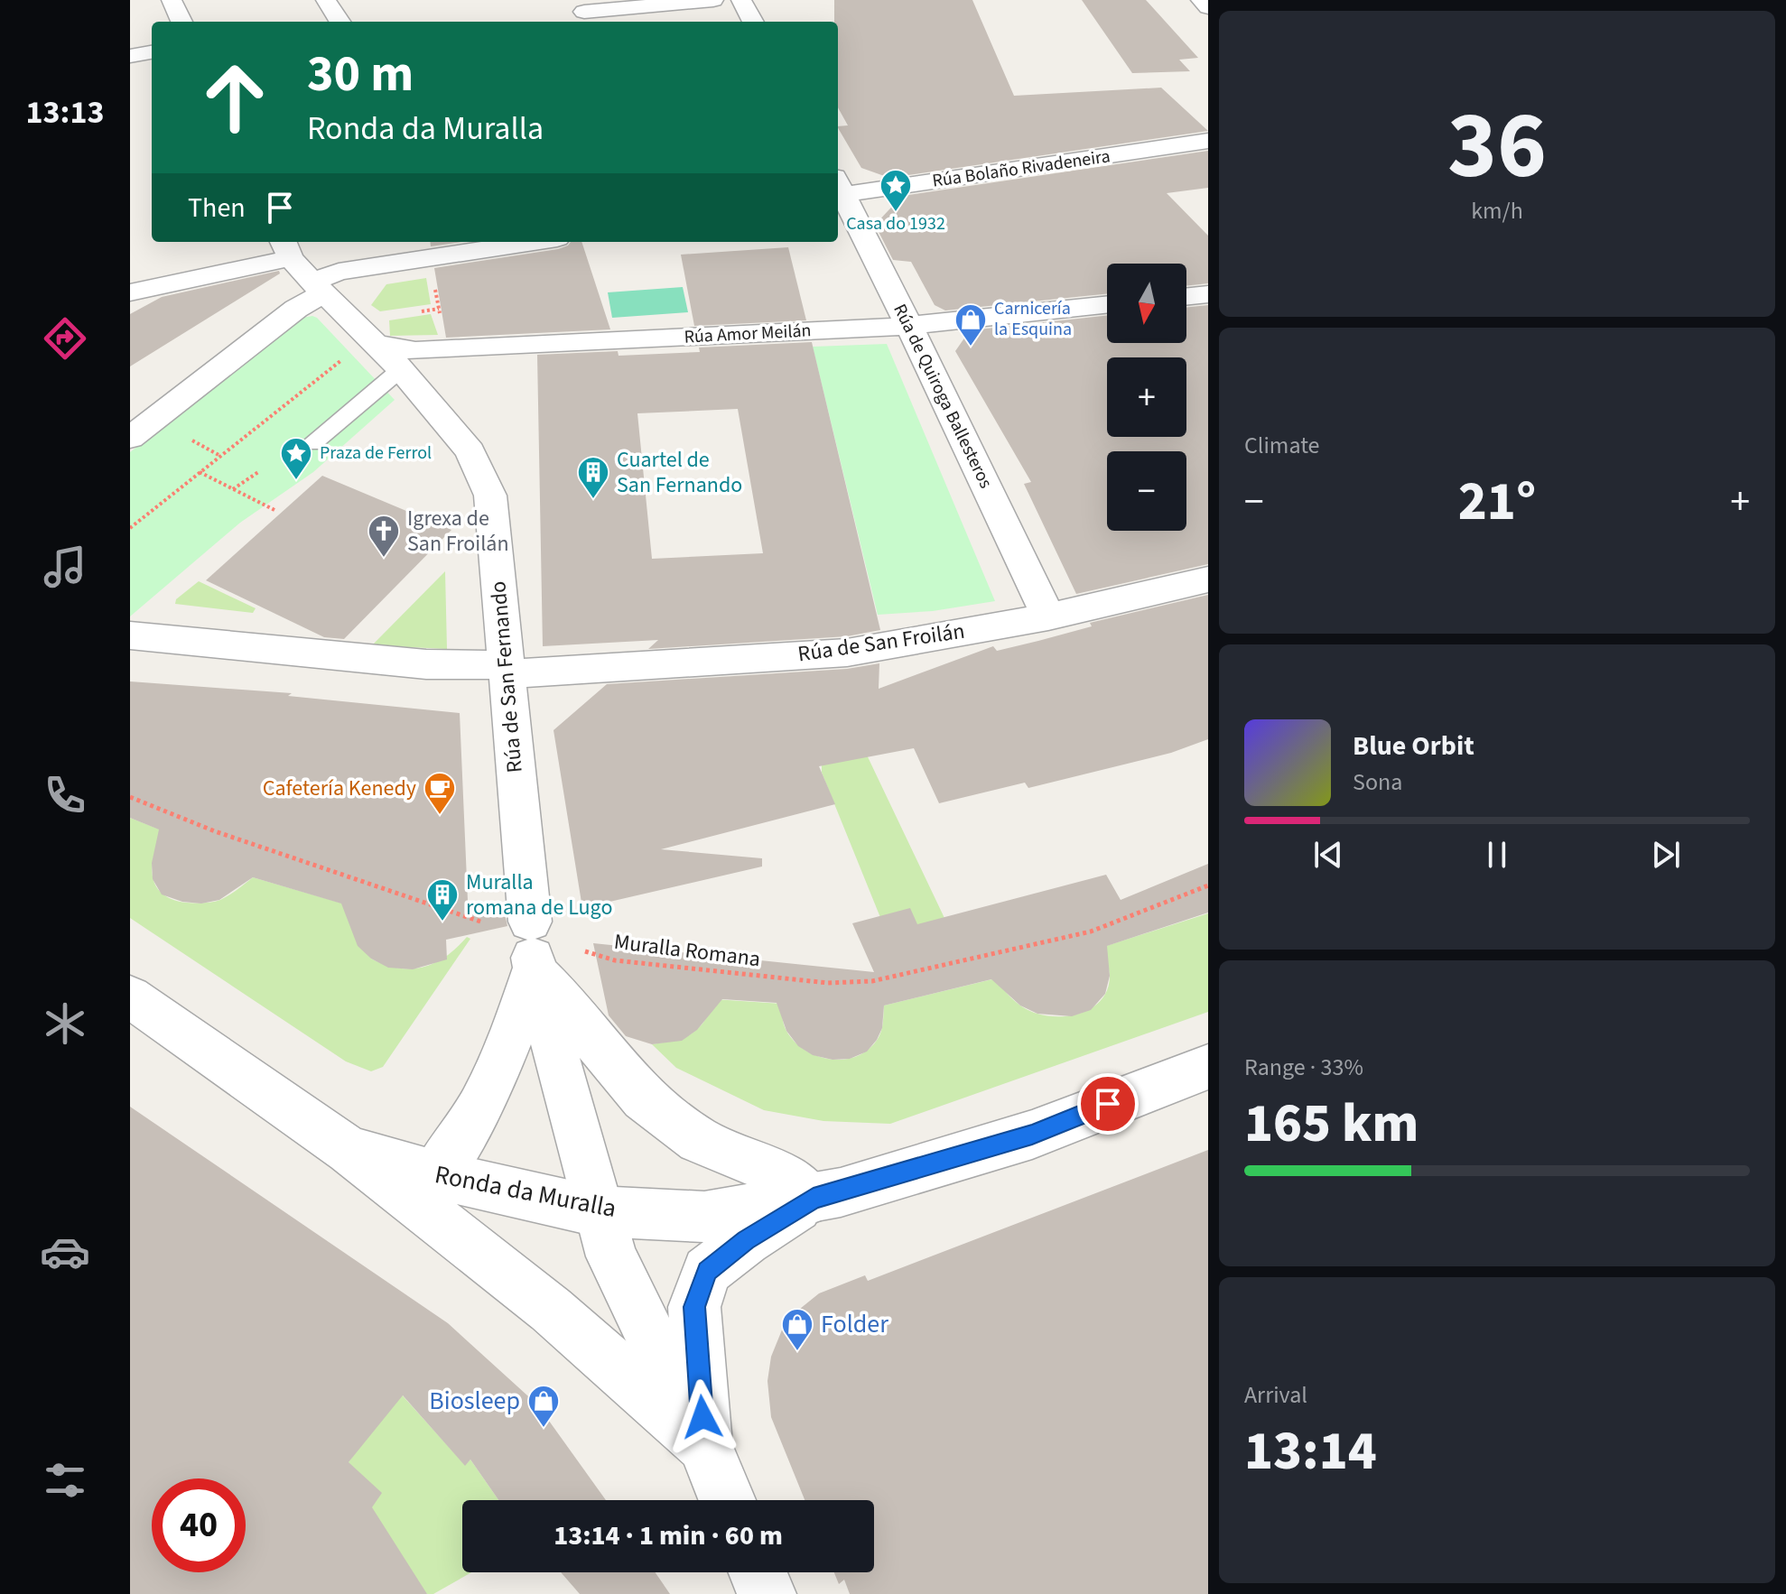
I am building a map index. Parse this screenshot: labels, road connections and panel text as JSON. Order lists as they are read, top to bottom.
{
  "streets": {
    "street": [
      "Rúa Bolaño Rivadeneira",
      "Rúa Amor Meilán",
      "Rúa de Quiroga Ballesteros",
      "Rúa de San Froilán",
      "Rúa de San Fernando",
      "Ronda da Muralla"
    ],
    "path": ["Muralla Romana"]
  },
  "crossings": [
    ["Rúa Bolaño Rivadeneira", "Rúa de Quiroga Ballesteros"],
    ["Rúa Amor Meilán", "Rúa de Quiroga Ballesteros"],
    ["Rúa Amor Meilán", "Rúa de San Fernando"],
    ["Rúa de Quiroga Ballesteros", "Rúa de San Froilán"],
    ["Rúa de San Froilán", "Rúa de San Fernando"],
    ["Rúa de San Fernando", "Muralla Romana"],
    ["Rúa de San Fernando", "Ronda da Muralla"]
  ],
  "places": {
    "place": ["Casa do 1932", "Praza de Ferrol"],
    "shop": ["Carnicería la Esquina", "Folder", "Biosleep"],
    "building": ["Cuartel de San Fernando", "Muralla romana de Lugo"],
    "church": ["Igrexa de San Froilán"],
    "cafe": ["Cafetería Kenedy"]
  },
  "north": "bottom",
  "page": {
    "tabs": "13:13",
    "tile": [
      ["36", "km/h"],
      "Climate",
      ["Range · 33%", "165 km"],
      ["Arrival", "13:14"]
    ],
    "turn": ["30 m", "Ronda da Muralla"],
    "then": "Then",
    "map_buttons": ["+", "−"],
    "heat": ["−", "21°", "+"],
    "song": ["Blue Orbit", "Sona"],
    "limit": "40",
    "trip": "13:14 · 1 min · 60 m"
  }
}
